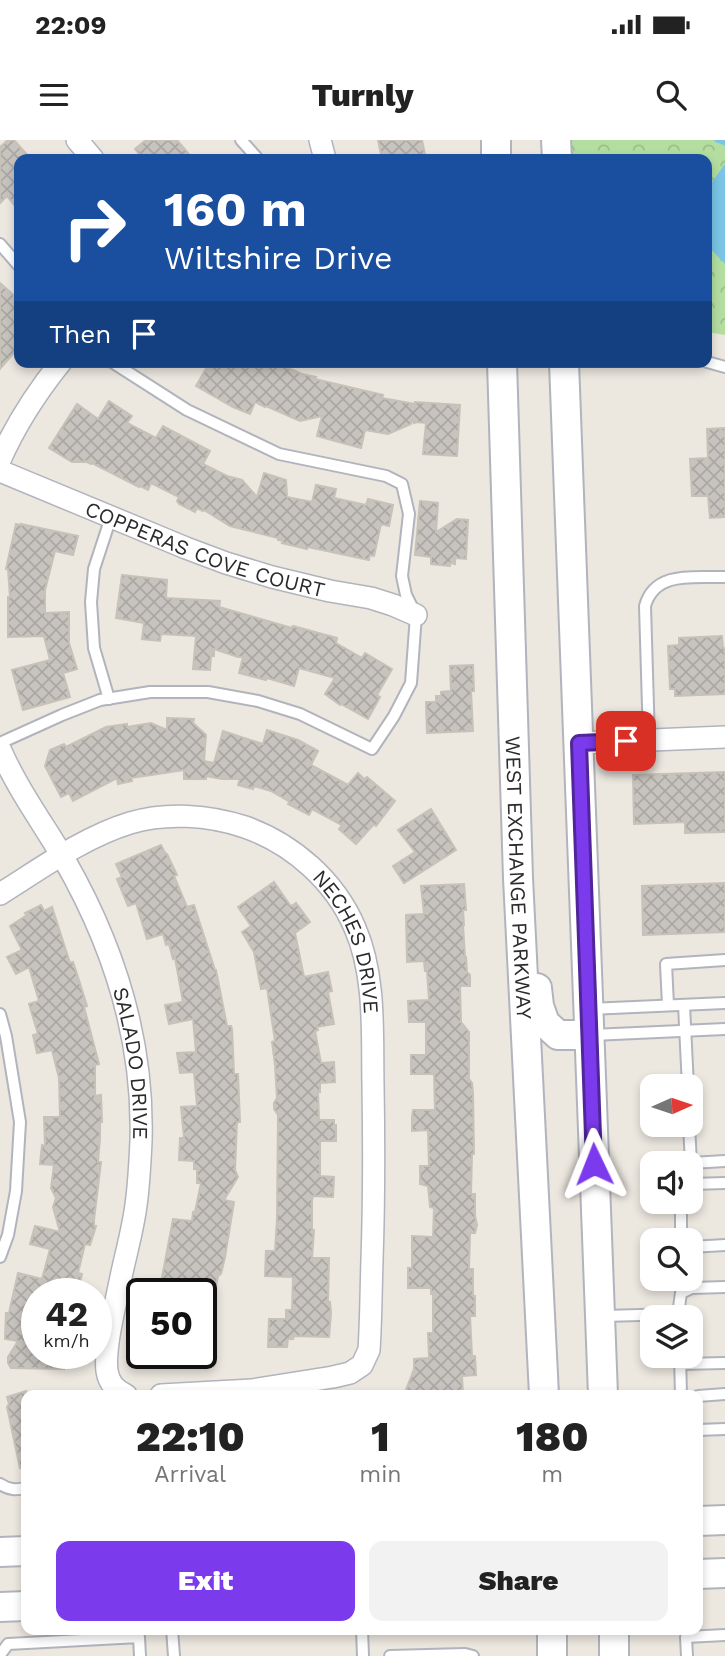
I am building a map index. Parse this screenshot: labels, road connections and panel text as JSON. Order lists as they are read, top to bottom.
{
  "streets": {
    "main road": ["WEST EXCHANGE PARKWAY"],
    "street": ["COPPERAS COVE COURT", "NECHES DRIVE", "SALADO DRIVE"]
  },
  "crossings": [
    ["NECHES DRIVE", "SALADO DRIVE"]
  ],
  "north": "right",
  "page": {
    "status": "22:09",
    "header": "Turnly",
    "turn": ["160 m", "Wiltshire Drive"],
    "then": "Then",
    "speed": "42 km/h",
    "limit": "50",
    "eta": [
      "22:10",
      "Arrival",
      "1",
      "min",
      "180",
      "m"
    ],
    "buttons": ["Exit", "Share"]
  }
}
